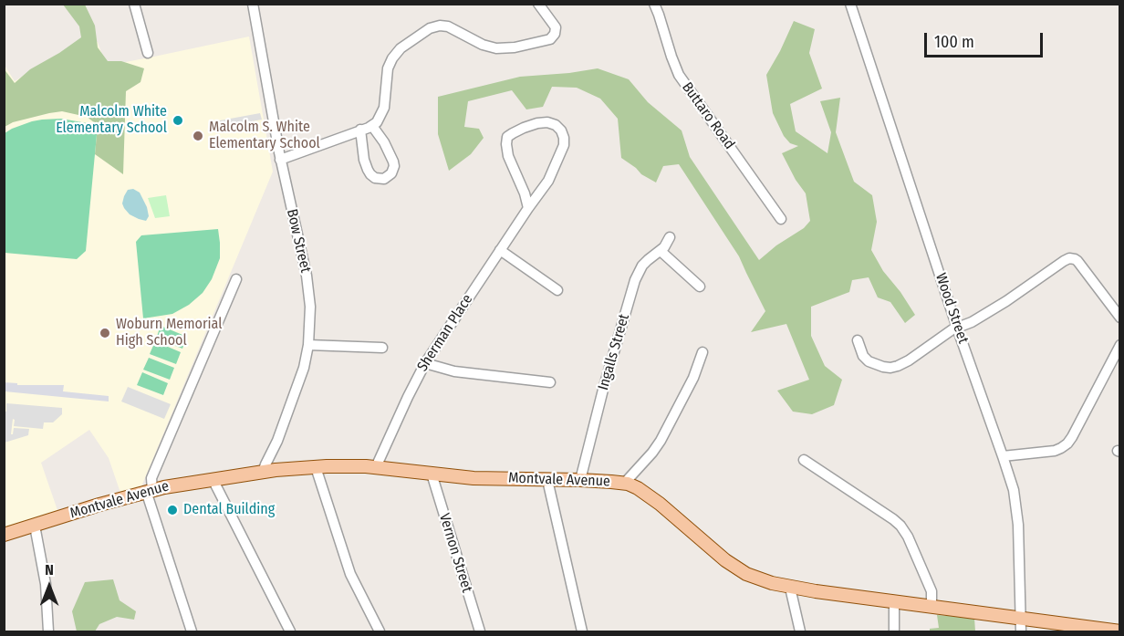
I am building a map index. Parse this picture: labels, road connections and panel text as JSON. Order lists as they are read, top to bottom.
{
  "streets": {
    "main road": ["Montvale Avenue"],
    "street": [
      "Buttaro Road",
      "Bow Street",
      "Wood Street",
      "Sherman Place",
      "Ingalls Street",
      "Vernon Street"
    ]
  },
  "crossings": [
    ["Bow Street", "Montvale Avenue"],
    ["Wood Street", "Montvale Avenue"],
    ["Sherman Place", "Montvale Avenue"],
    ["Ingalls Street", "Montvale Avenue"],
    ["Montvale Avenue", "Vernon Street"]
  ],
  "places": [
    "Malcolm White Elementary School",
    "Malcolm S. White Elementary School",
    "Woburn Memorial High School",
    "Dental Building"
  ],
  "scale_bar": "100 m",
  "north": "top"
}
